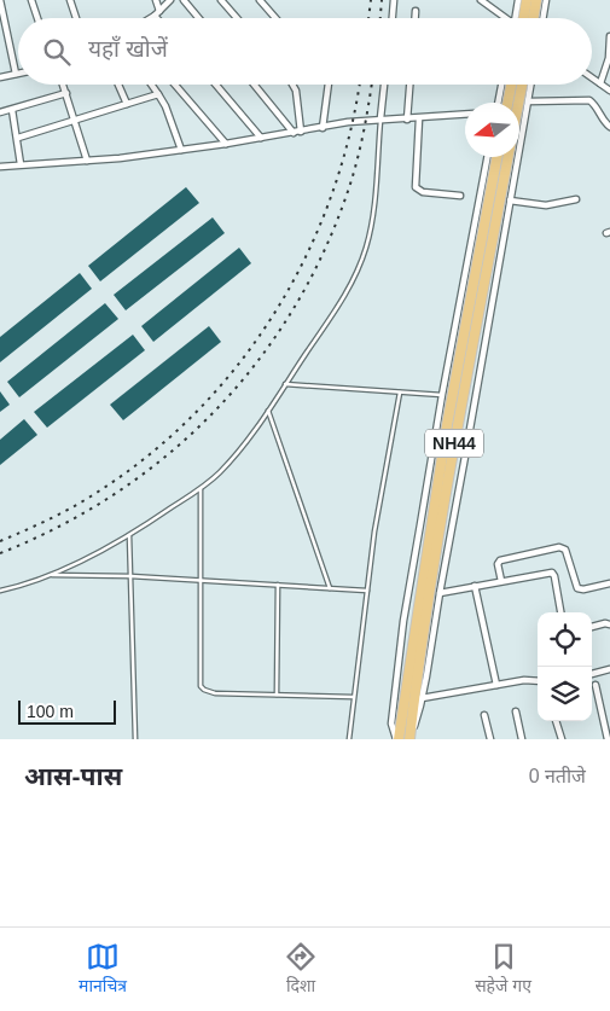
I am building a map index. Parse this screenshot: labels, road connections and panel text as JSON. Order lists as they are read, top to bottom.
{
  "streets": {
    "highway": ["NH44"]
  },
  "scale_bar": "100 m",
  "north": "left",
  "page": {
    "search": "यहाँ खोजें",
    "scale": "100 m",
    "heading": ["आस-पास", "0 नतीजे"],
    "nav": ["मानचित्र", "दिशा", "सहेजे गए"]
  }
}
